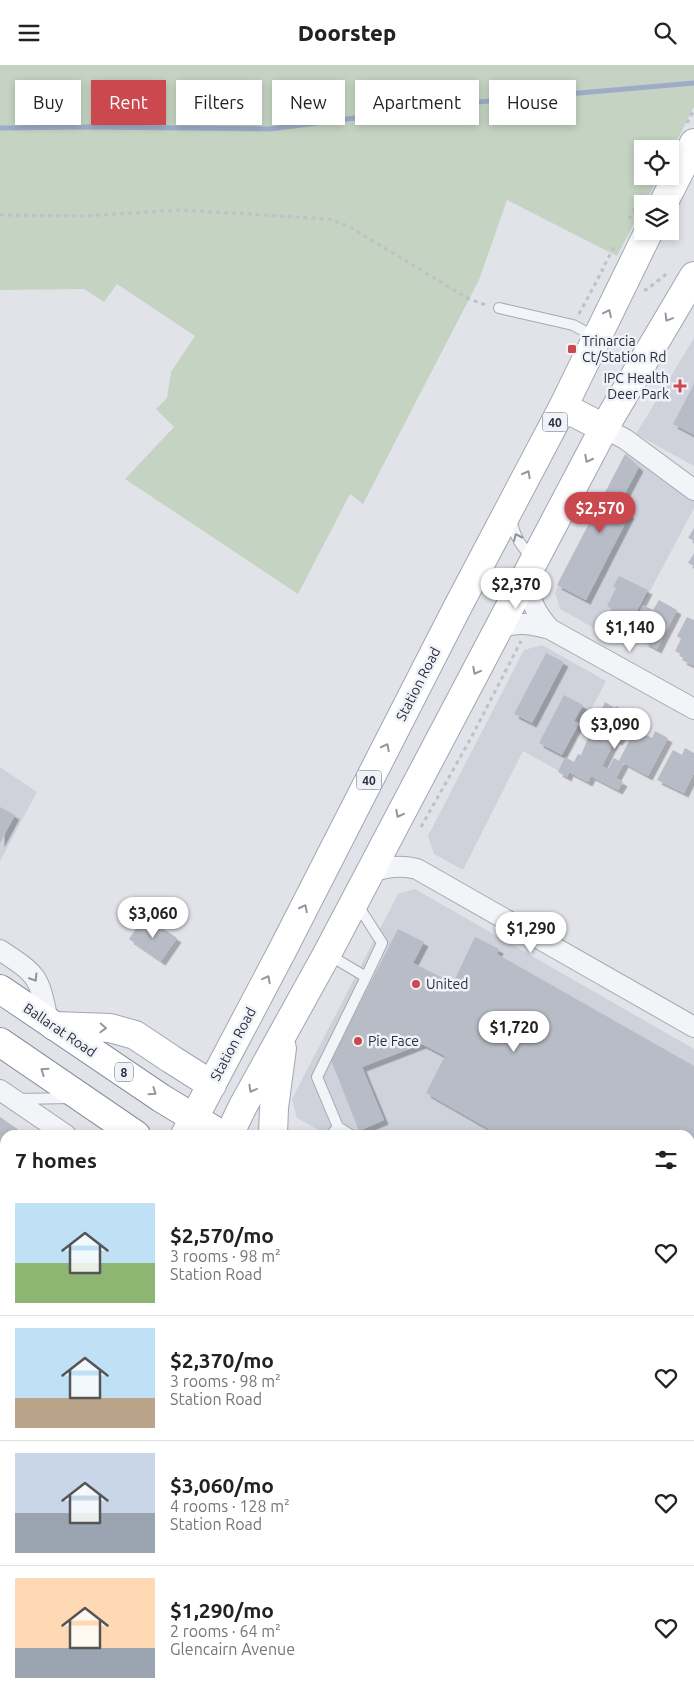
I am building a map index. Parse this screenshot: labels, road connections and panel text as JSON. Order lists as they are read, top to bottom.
{
  "streets": {
    "main road": [
      "40",
      "Station Road",
      "Ballarat Road",
      "8"
    ]
  },
  "crossings": [
    ["Station Road", "Ballarat Road"]
  ],
  "places": {
    "transit": ["Trinarcia Ct/Station Rd"],
    "health": ["IPC Health Deer Park"],
    "other": ["United", "Pie Face"]
  },
  "page": {
    "header": "Doorstep",
    "chip": [
      "Buy",
      "Rent",
      "Filters",
      "New",
      "Apartment",
      "House"
    ],
    "price": [
      "$2,570",
      "$2,370",
      "$1,140",
      "$3,090",
      "$3,060",
      "$1,290",
      "$1,720"
    ],
    "heading": "7 homes",
    "list": [
      {
        "name": "$2,570/mo",
        "note": "3 rooms · 98 m² · Station Road"
      },
      {
        "name": "$2,370/mo",
        "note": "3 rooms · 98 m² · Station Road"
      },
      {
        "name": "$3,060/mo",
        "note": "4 rooms · 128 m² · Station Road"
      },
      {
        "name": "$1,290/mo",
        "note": "2 rooms · 64 m² · Glencairn Avenue"
      }
    ]
  }
}
